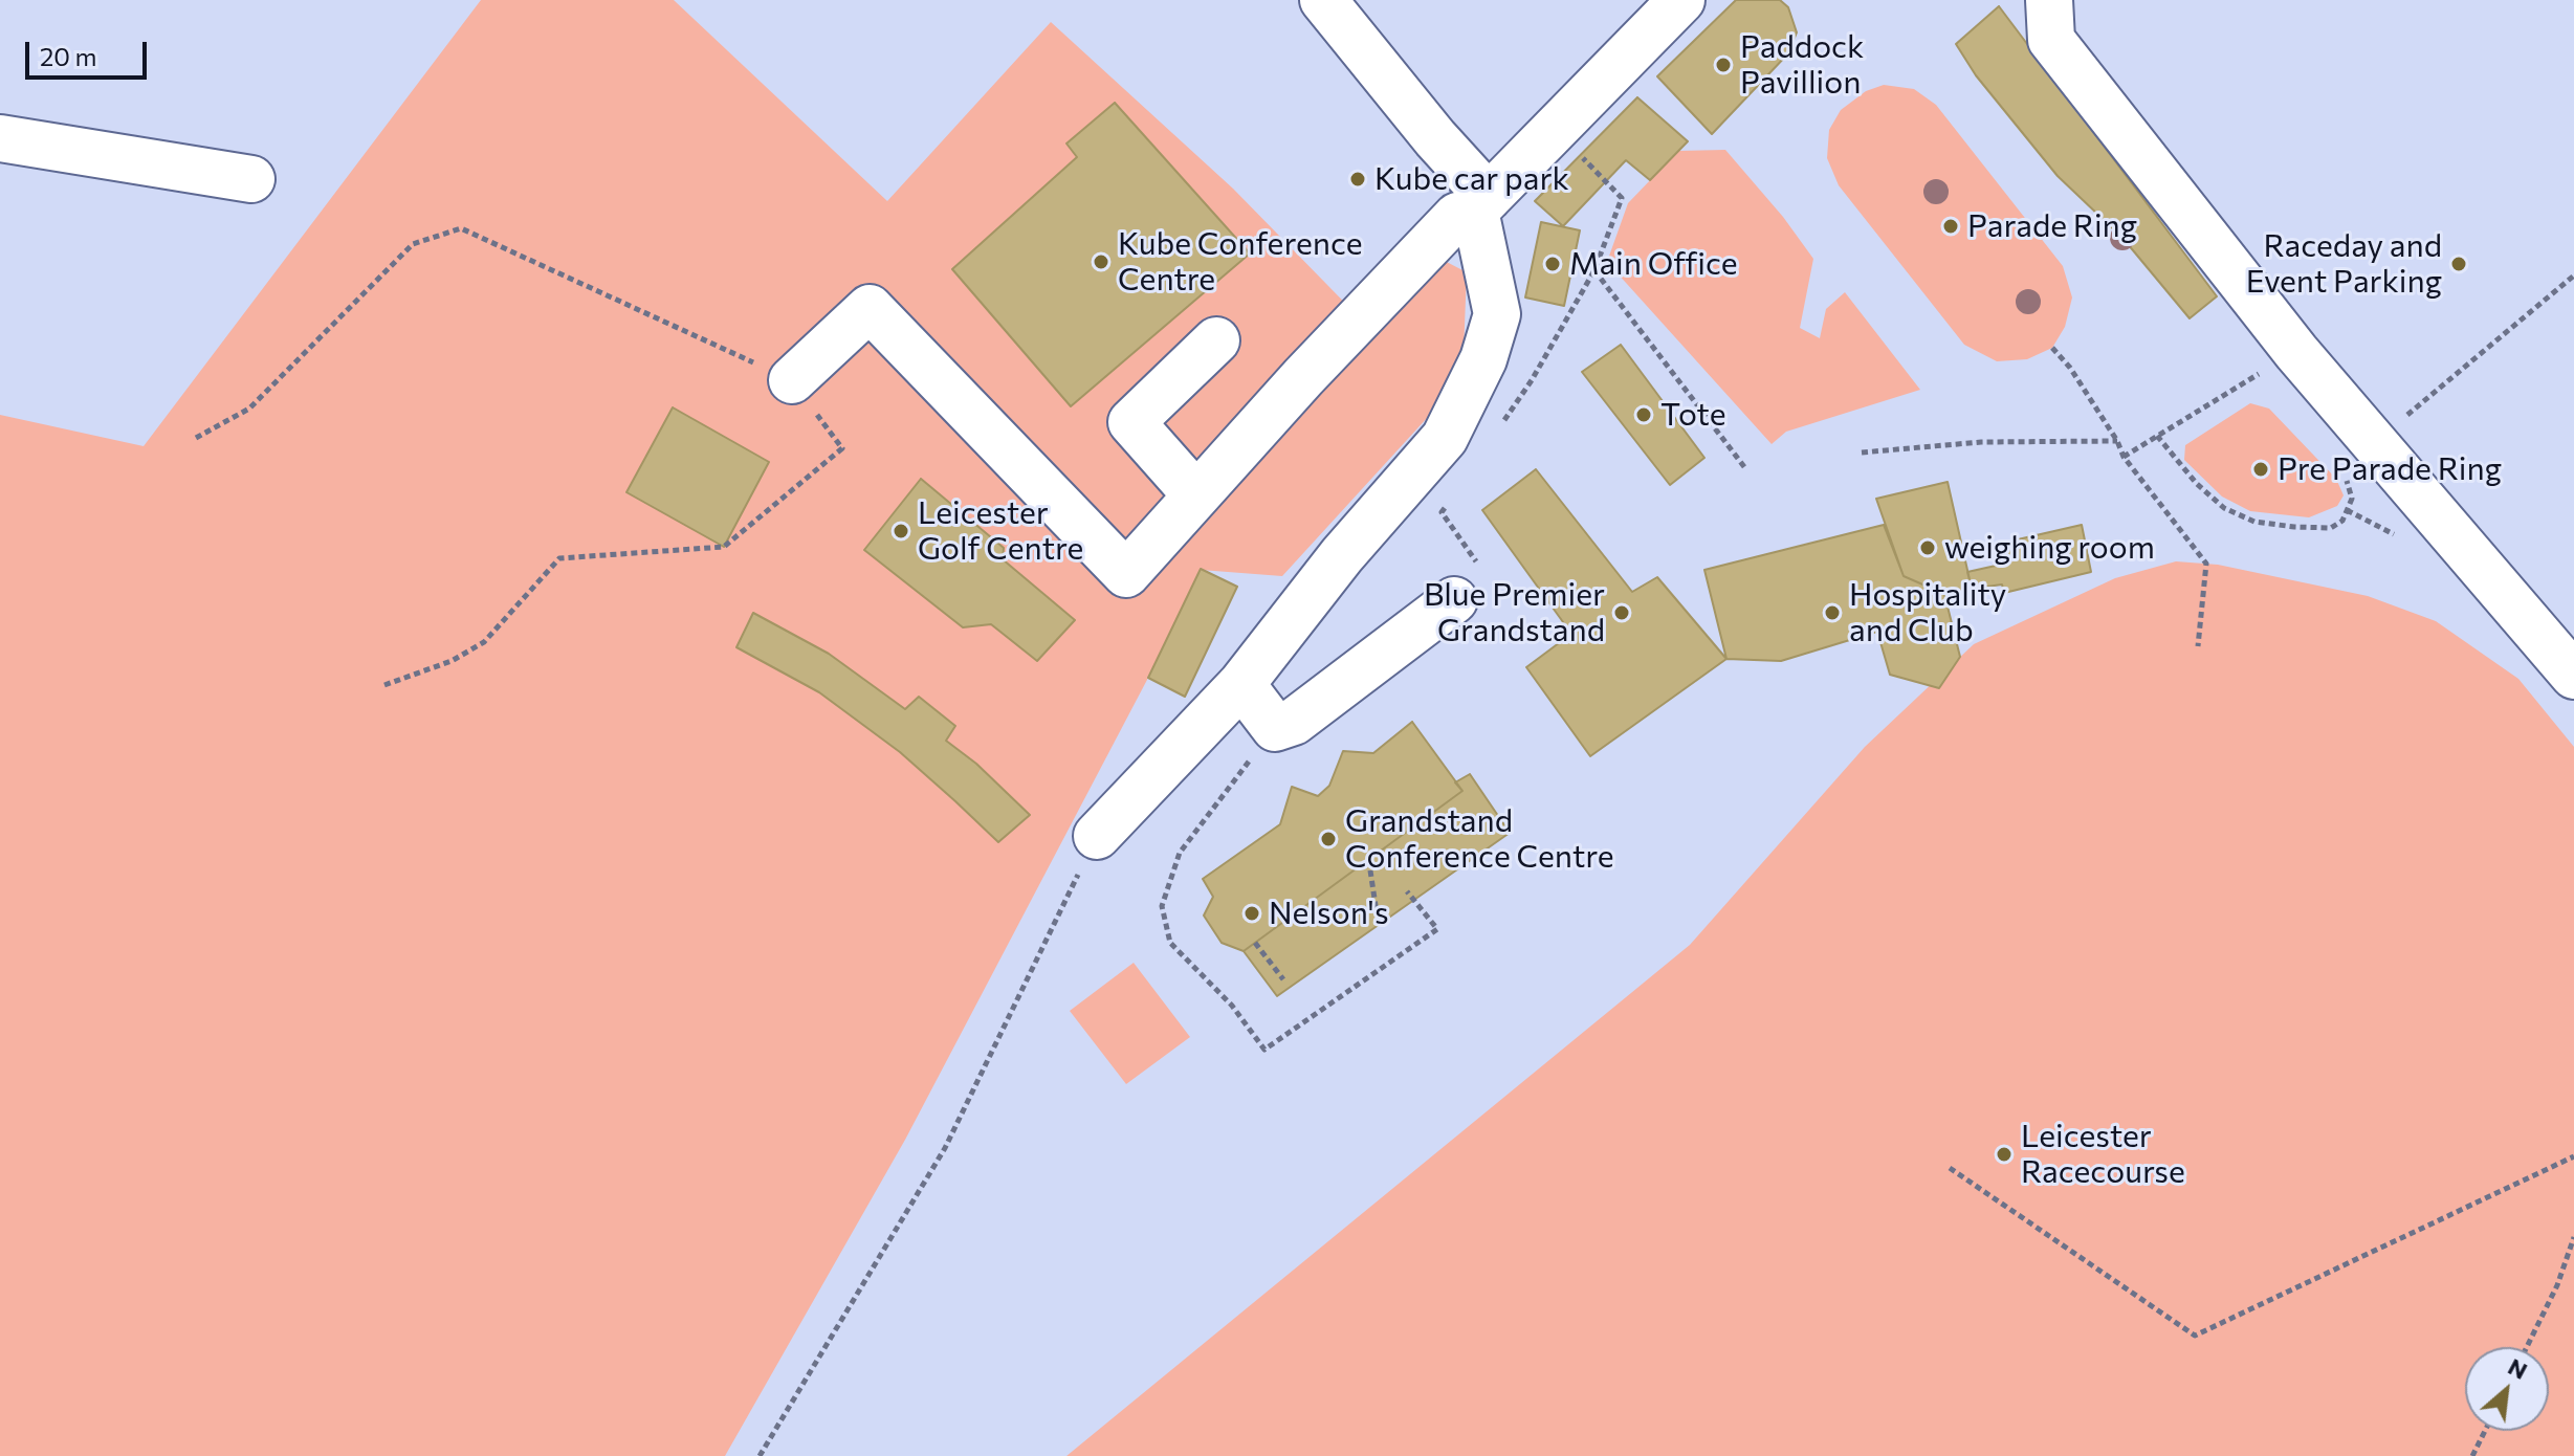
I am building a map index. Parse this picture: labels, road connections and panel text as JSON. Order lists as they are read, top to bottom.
{
  "places": [
    "Paddock Pavillion",
    "Kube car park",
    "Parade Ring",
    "Kube Conference Centre",
    "Main Office",
    "Raceday and Event Parking",
    "Tote",
    "Pre Parade Ring",
    "Leicester Golf Centre",
    "weighing room",
    "Blue Premier Grandstand",
    "Hospitality and Club",
    "Grandstand Conference Centre",
    "Nelson's",
    "Leicester Racecourse"
  ],
  "scale_bar": "20 m",
  "north": "top right"
}
